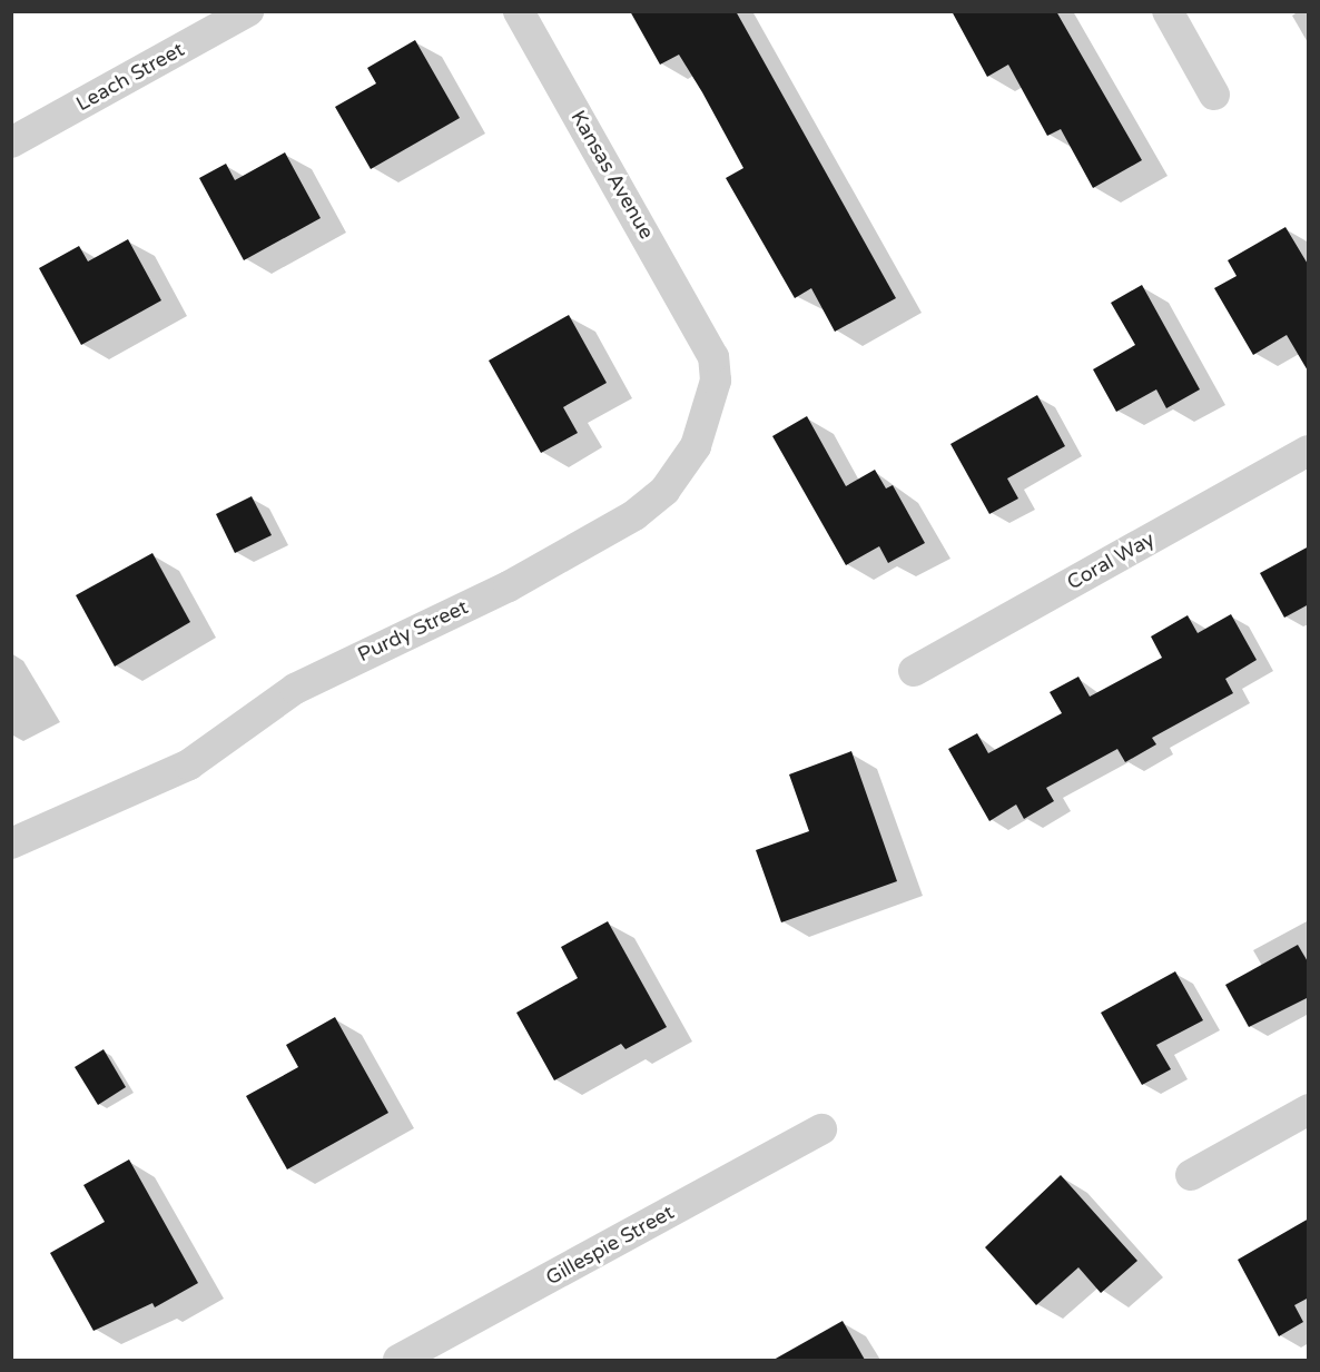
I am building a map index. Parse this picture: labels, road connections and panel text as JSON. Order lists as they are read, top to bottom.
{
  "streets": {
    "street": [
      "Leach Street",
      "Kansas Avenue",
      "Coral Way",
      "Purdy Street",
      "Gillespie Street"
    ]
  },
  "crossings": [
    ["Kansas Avenue", "Purdy Street"]
  ]
}
